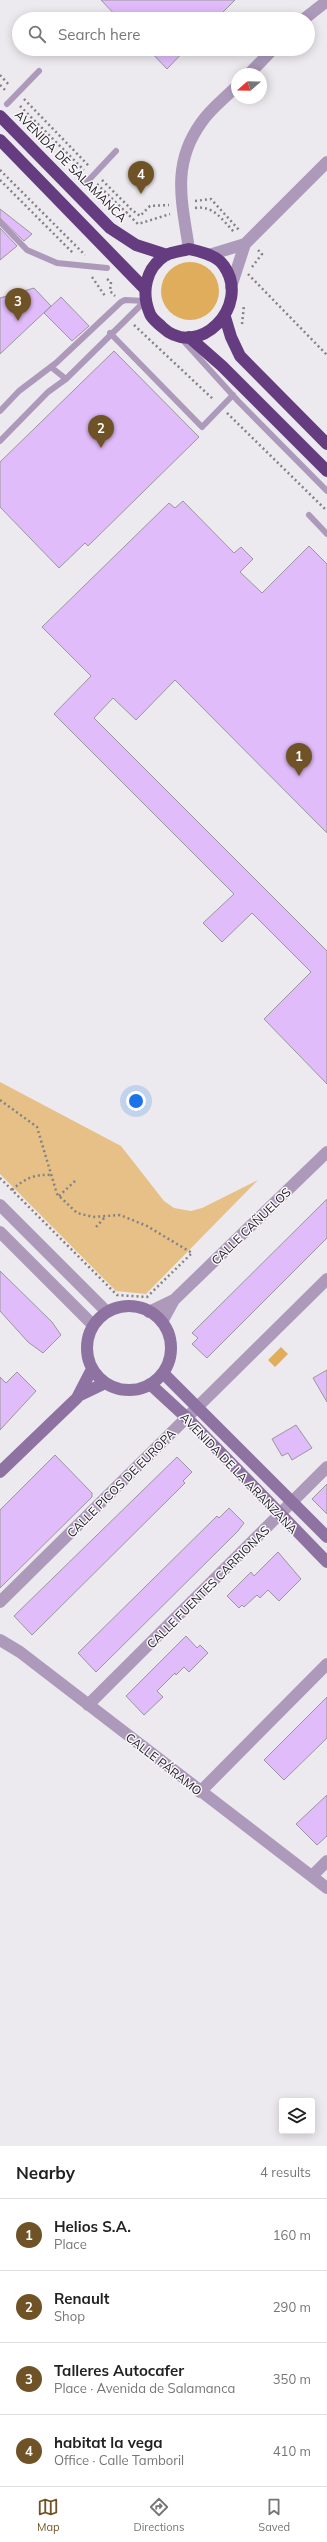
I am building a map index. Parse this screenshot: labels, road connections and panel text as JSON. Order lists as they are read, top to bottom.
{
  "streets": {
    "highway": ["AVENIDA DE SALAMANCA"],
    "street": [
      "CALLE CAÑUELOS",
      "AVENIDA DE LA ARANZANA",
      "CALLE PICOS DE EUROPA",
      "CALLE FUENTES CARRIONAS",
      "CALLE PÁRAMO"
    ]
  },
  "crossings": [
    ["CALLE CAÑUELOS", "AVENIDA DE LA ARANZANA"],
    ["AVENIDA DE LA ARANZANA", "CALLE PICOS DE EUROPA"],
    ["AVENIDA DE LA ARANZANA", "CALLE FUENTES CARRIONAS"],
    ["CALLE FUENTES CARRIONAS", "CALLE PÁRAMO"]
  ],
  "north": "left",
  "page": {
    "search": "Search here",
    "pins": [
      "4",
      "3",
      "2",
      "1"
    ],
    "heading": ["Nearby", "4 results"],
    "list": [
      {
        "mark": "1",
        "name": "Helios S.A.",
        "note": "Place",
        "value": "160 m"
      },
      {
        "mark": "2",
        "name": "Renault",
        "note": "Shop",
        "value": "290 m"
      },
      {
        "mark": "3",
        "name": "Talleres Autocafer",
        "note": "Place · Avenida de Salamanca",
        "value": "350 m"
      },
      {
        "mark": "4",
        "name": "habitat la vega",
        "note": "Office · Calle Tamboril",
        "value": "410 m"
      }
    ],
    "nav": ["Map", "Directions", "Saved"]
  }
}
